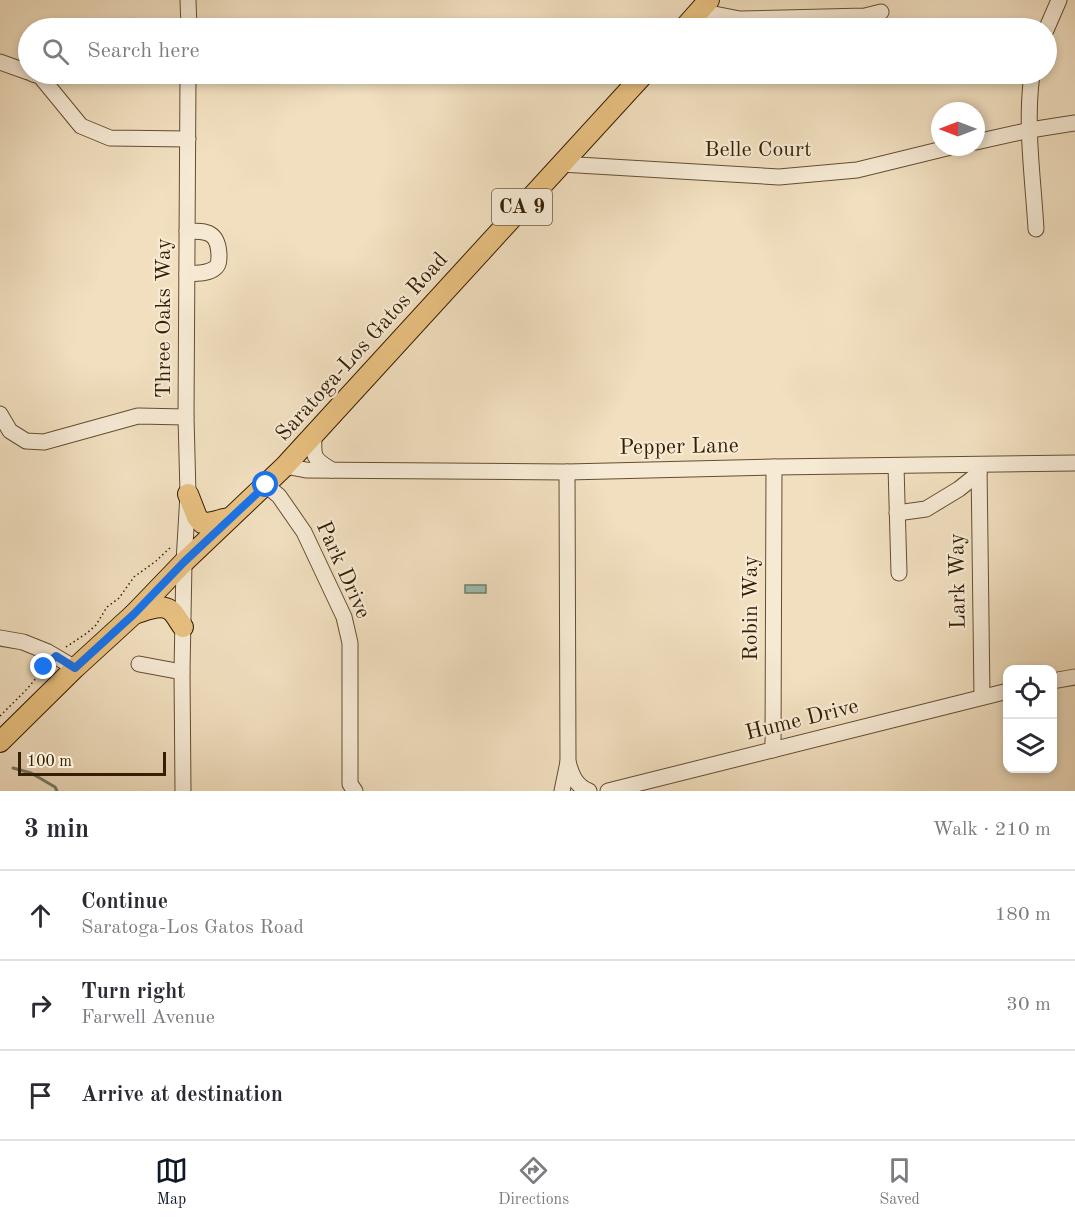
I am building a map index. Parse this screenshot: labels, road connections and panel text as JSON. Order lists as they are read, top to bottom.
{
  "streets": {
    "main road": ["CA 9", "Saratoga-Los Gatos Road"],
    "street": [
      "Belle Court",
      "Three Oaks Way",
      "Pepper Lane",
      "Park Drive",
      "Lark Way",
      "Robin Way",
      "Hume Drive"
    ]
  },
  "crossings": [
    ["Belle Court", "Saratoga-Los Gatos Road"],
    ["Three Oaks Way", "Saratoga-Los Gatos Road"],
    ["Saratoga-Los Gatos Road", "Pepper Lane"],
    ["Saratoga-Los Gatos Road", "Park Drive"],
    ["Pepper Lane", "Lark Way"],
    ["Pepper Lane", "Robin Way"],
    ["Lark Way", "Hume Drive"],
    ["Robin Way", "Hume Drive"]
  ],
  "scale_bar": "100 m",
  "north": "left",
  "page": {
    "search": "Search here",
    "scale": "100 m",
    "heading": ["3 min", "Walk · 210 m"],
    "list": [
      ["Continue", "Saratoga-Los Gatos Road", "180 m"],
      ["Turn right", "Farwell Avenue", "30 m"],
      "Arrive at destination"
    ],
    "nav": ["Map", "Directions", "Saved"]
  }
}
